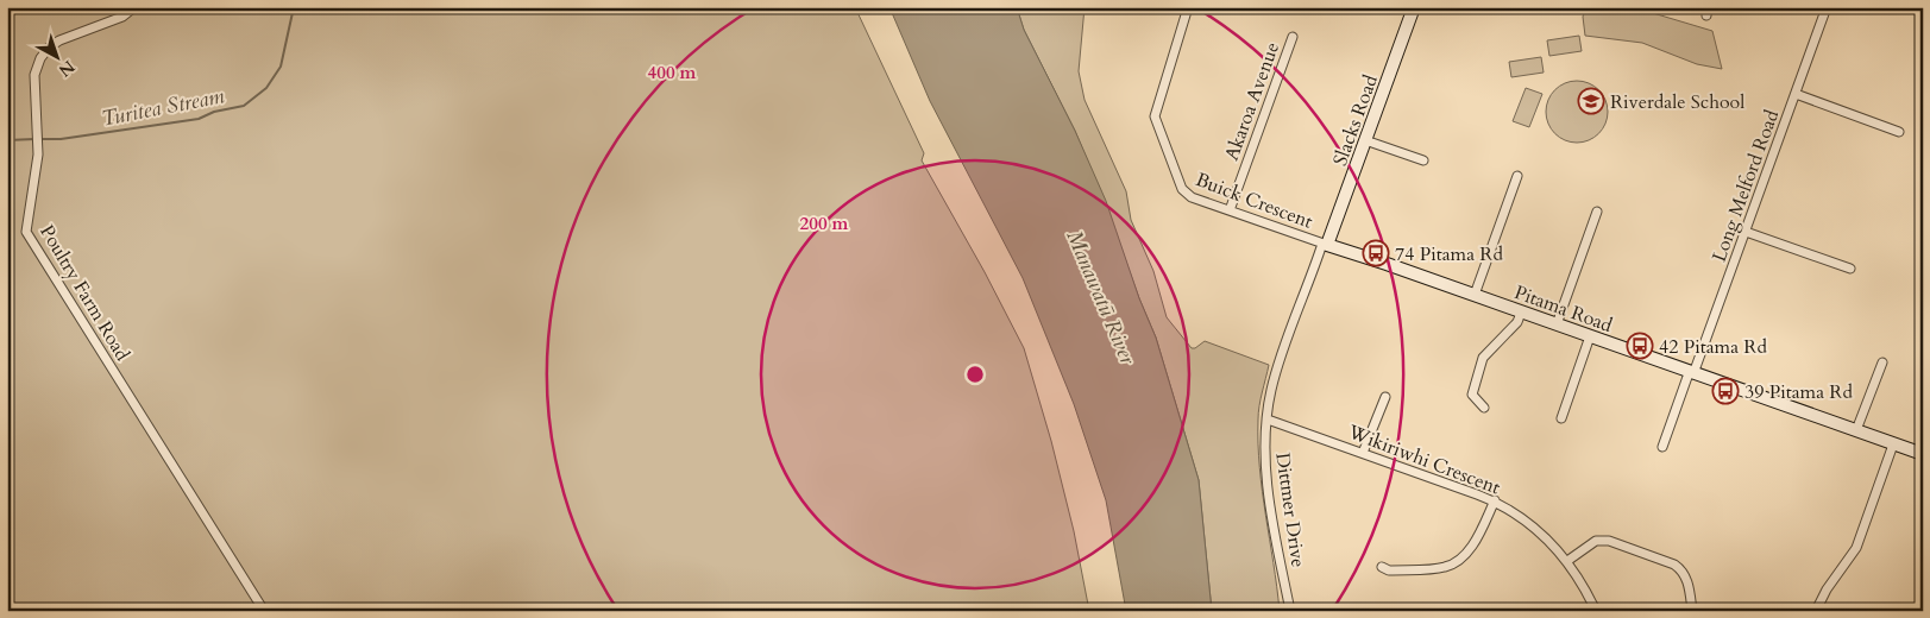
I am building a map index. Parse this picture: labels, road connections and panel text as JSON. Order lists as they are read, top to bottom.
{
  "streets": {
    "street": [
      "Akaroa Avenue",
      "Slacks Road",
      "Long Melford Road",
      "Buick Crescent",
      "Poultry Farm Road",
      "Pitama Road",
      "Wikiriwhi Crescent",
      "Dittmer Drive"
    ]
  },
  "crossings": [
    ["Akaroa Avenue", "Buick Crescent"],
    ["Slacks Road", "Buick Crescent"],
    ["Slacks Road", "Pitama Road"],
    ["Slacks Road", "Dittmer Drive"],
    ["Long Melford Road", "Pitama Road"],
    ["Buick Crescent", "Pitama Road"],
    ["Buick Crescent", "Dittmer Drive"],
    ["Pitama Road", "Dittmer Drive"],
    ["Wikiriwhi Crescent", "Dittmer Drive"]
  ],
  "water": ["Turitea Stream", "Manawatū River"],
  "places": {
    "school or university": ["Riverdale School"],
    "bus stop": ["74 Pitama Rd", "42 Pitama Rd", "39 Pitama Rd"]
  },
  "north": "bottom right",
  "rings": ["400 m", "200 m"]
}
